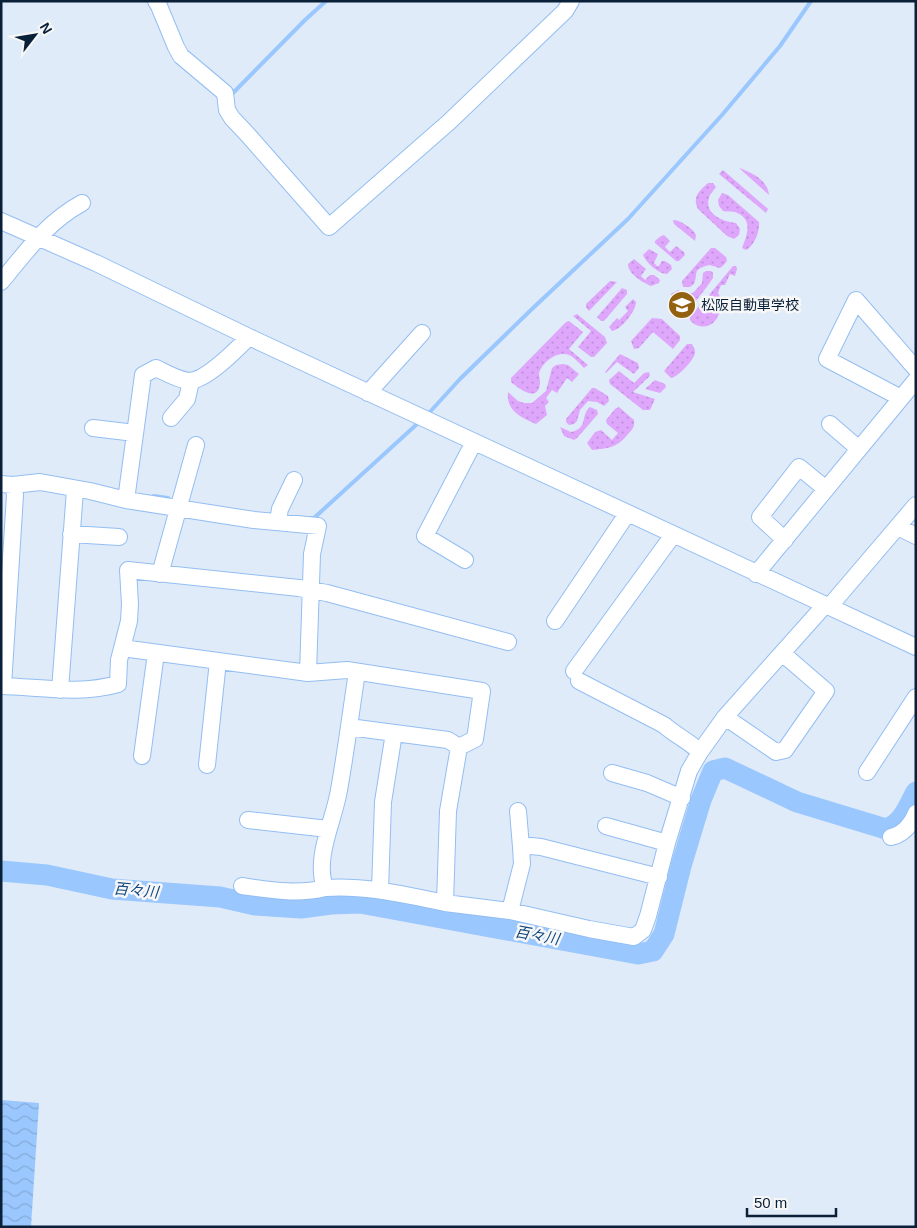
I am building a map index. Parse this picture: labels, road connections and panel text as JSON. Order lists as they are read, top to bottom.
{
  "water": ["百々川"],
  "places": {
    "school or university": ["松阪自動車学校"]
  },
  "scale_bar": "50 m",
  "north": "top right"
}
